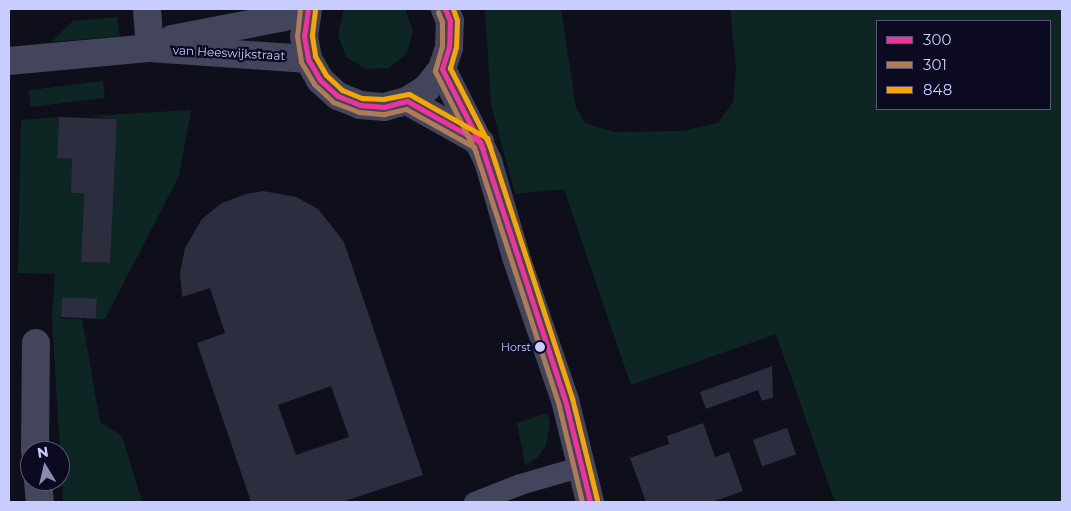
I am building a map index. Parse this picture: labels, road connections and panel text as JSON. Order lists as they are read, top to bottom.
{
  "streets": {
    "street": ["van Heeswijkstraat"]
  },
  "places": ["Horst"],
  "lines": ["transit line 300", "transit line 301", "transit line 848"],
  "legend": ["300", "301", "848"],
  "north": "top"
}
